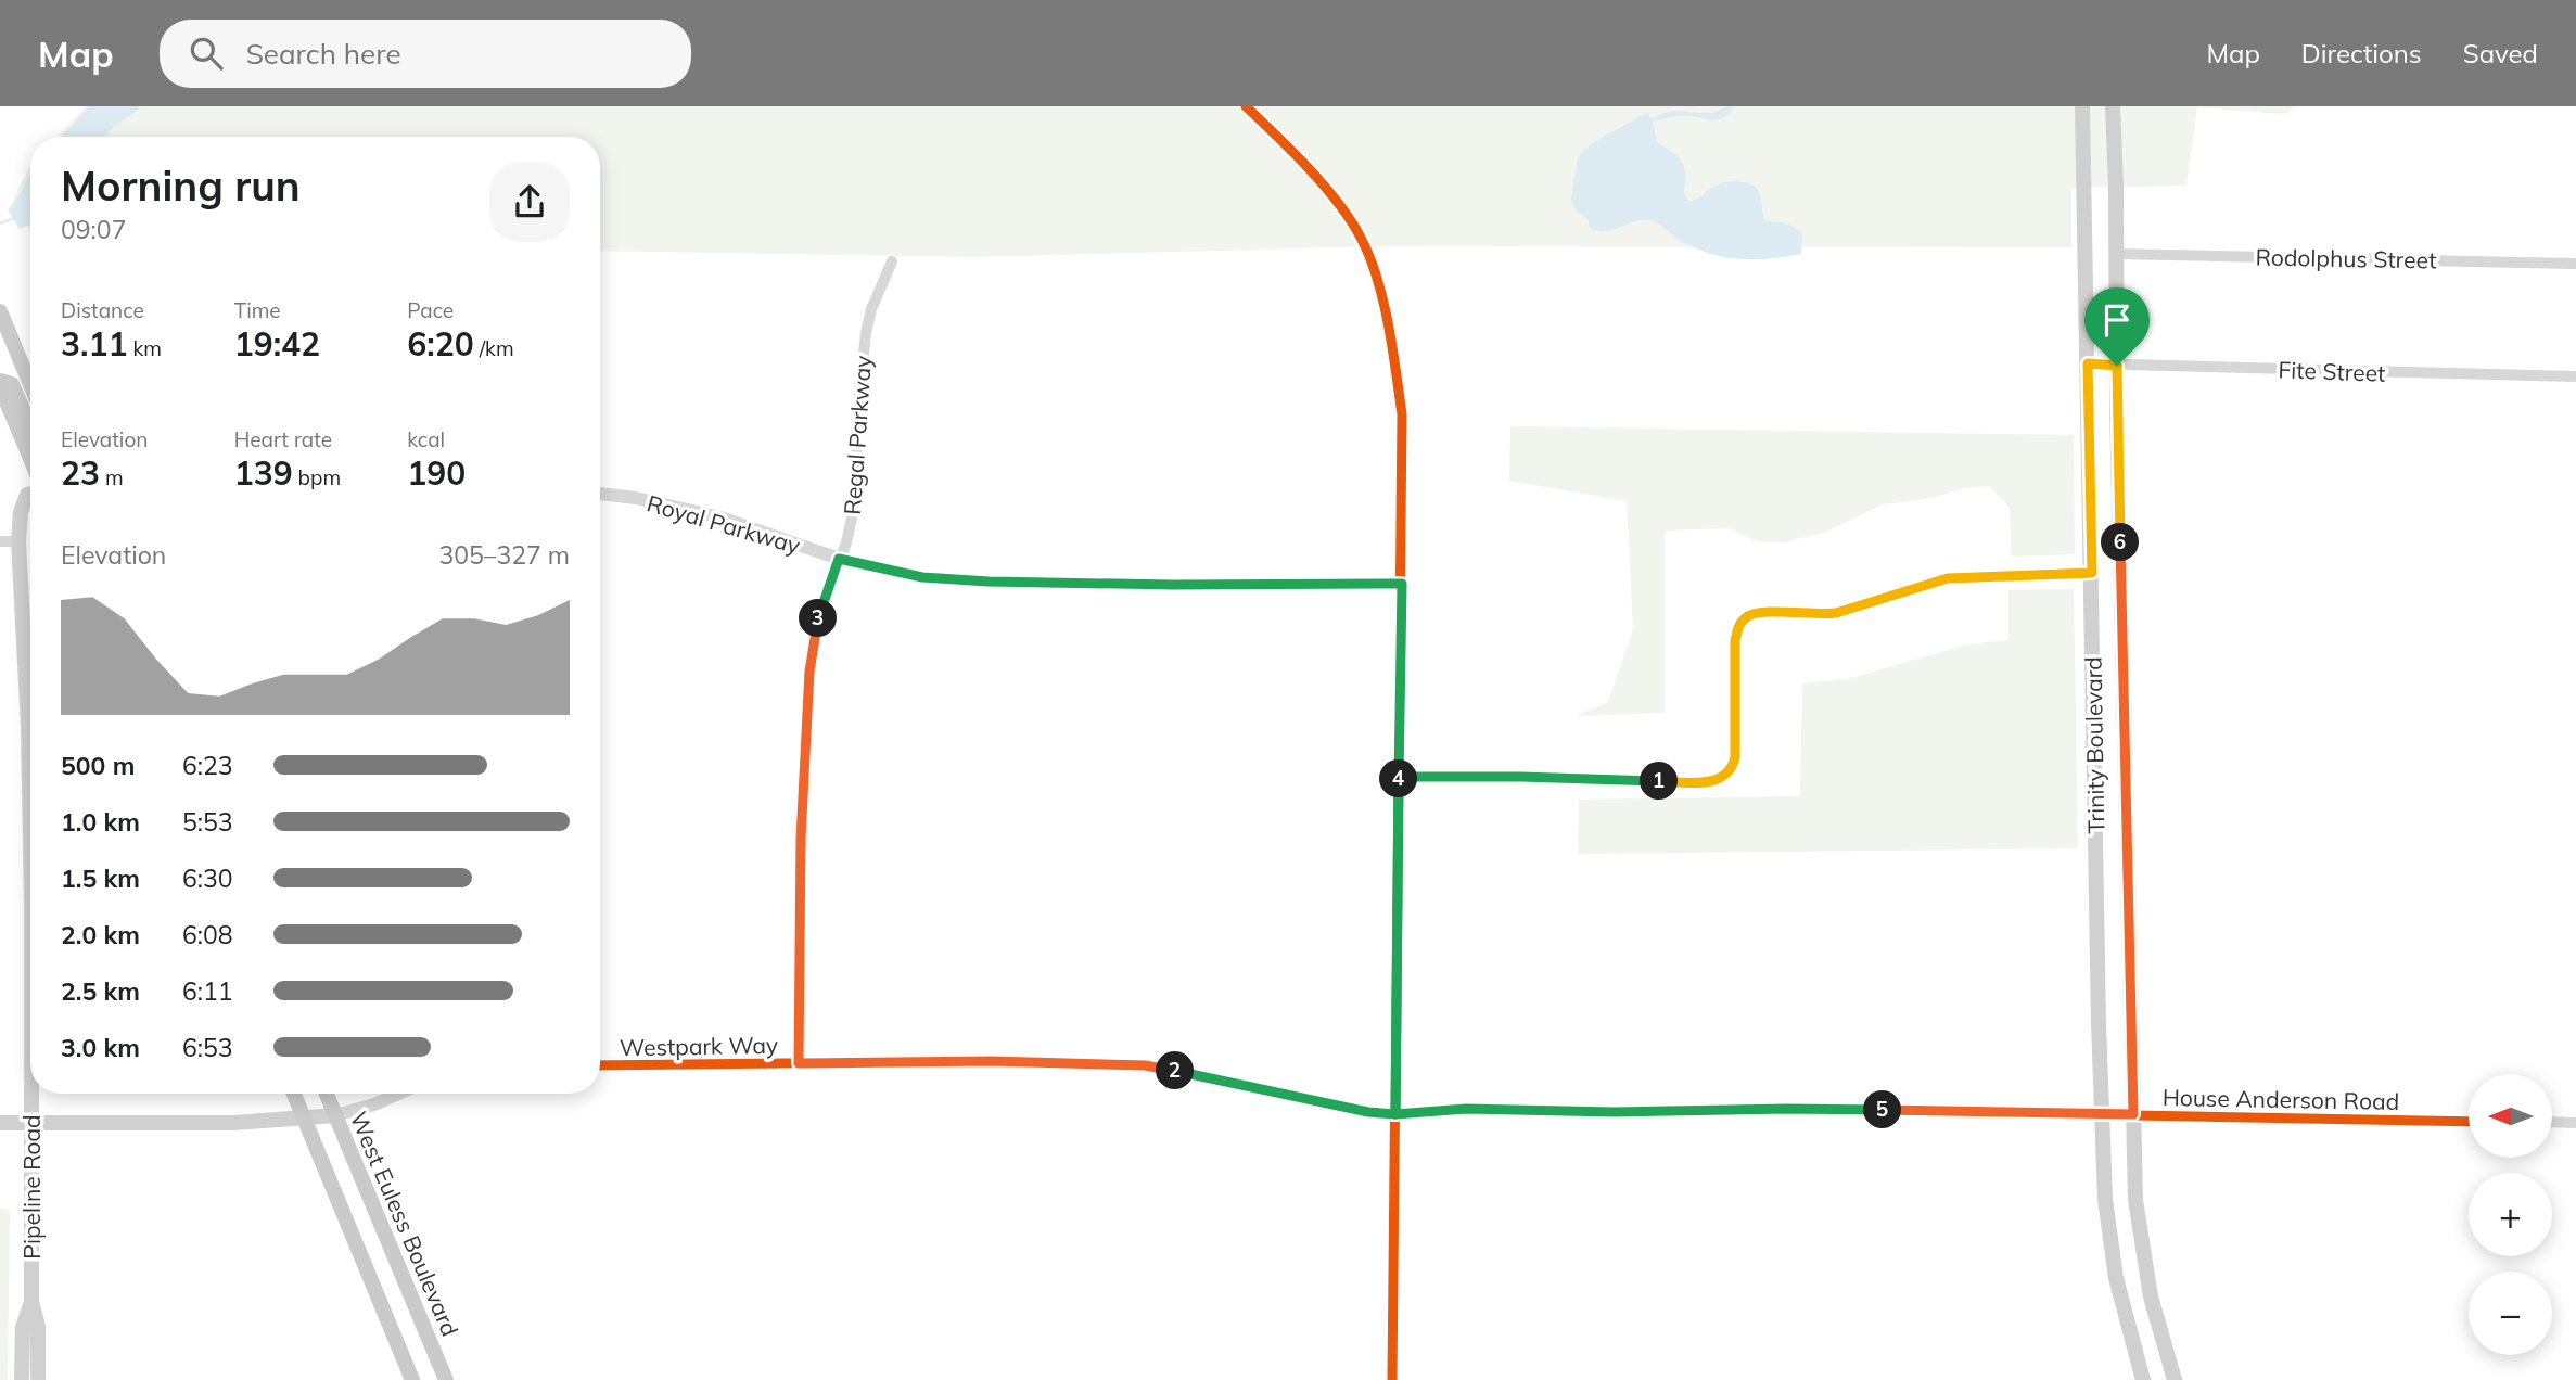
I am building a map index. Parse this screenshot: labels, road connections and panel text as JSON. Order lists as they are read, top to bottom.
{
  "streets": {
    "main road": ["Trinity Boulevard", "Pipeline Road", "West Euless Boulevard"],
    "street": [
      "Rodolphus Street",
      "Fite Street",
      "Regal Parkway",
      "Royal Parkway",
      "Westpark Way",
      "House Anderson Road"
    ]
  },
  "crossings": [
    ["Rodolphus Street", "Trinity Boulevard"],
    ["Fite Street", "Trinity Boulevard"],
    ["Regal Parkway", "Royal Parkway"],
    ["Regal Parkway", "Westpark Way"],
    ["Trinity Boulevard", "House Anderson Road"],
    ["Westpark Way", "House Anderson Road"]
  ],
  "north": "left",
  "page": {
    "header": "Map",
    "search": "Search here",
    "nav": ["Map", "Directions", "Saved"],
    "heading": ["Morning run", "09:07"],
    "stats": [
      ["Distance", "3.11 km"],
      ["Time", "19:42"],
      ["Pace", "6:20 /km"],
      ["Elevation", "23 m"],
      ["Heart rate", "139 bpm"],
      ["kcal", "190"]
    ],
    "pins": [
      "6",
      "3",
      "4",
      "1",
      "2",
      "5"
    ],
    "chart": ["Elevation", "305–327 m"],
    "list": [
      {
        "name": "500 m",
        "note": "6:23"
      },
      {
        "name": "1.0 km",
        "note": "5:53"
      },
      {
        "name": "1.5 km",
        "note": "6:30"
      },
      {
        "name": "2.0 km",
        "note": "6:08"
      },
      {
        "name": "2.5 km",
        "note": "6:11"
      },
      {
        "name": "3.0 km",
        "note": "6:53"
      }
    ],
    "map_buttons": ["+", "−"]
  }
}
